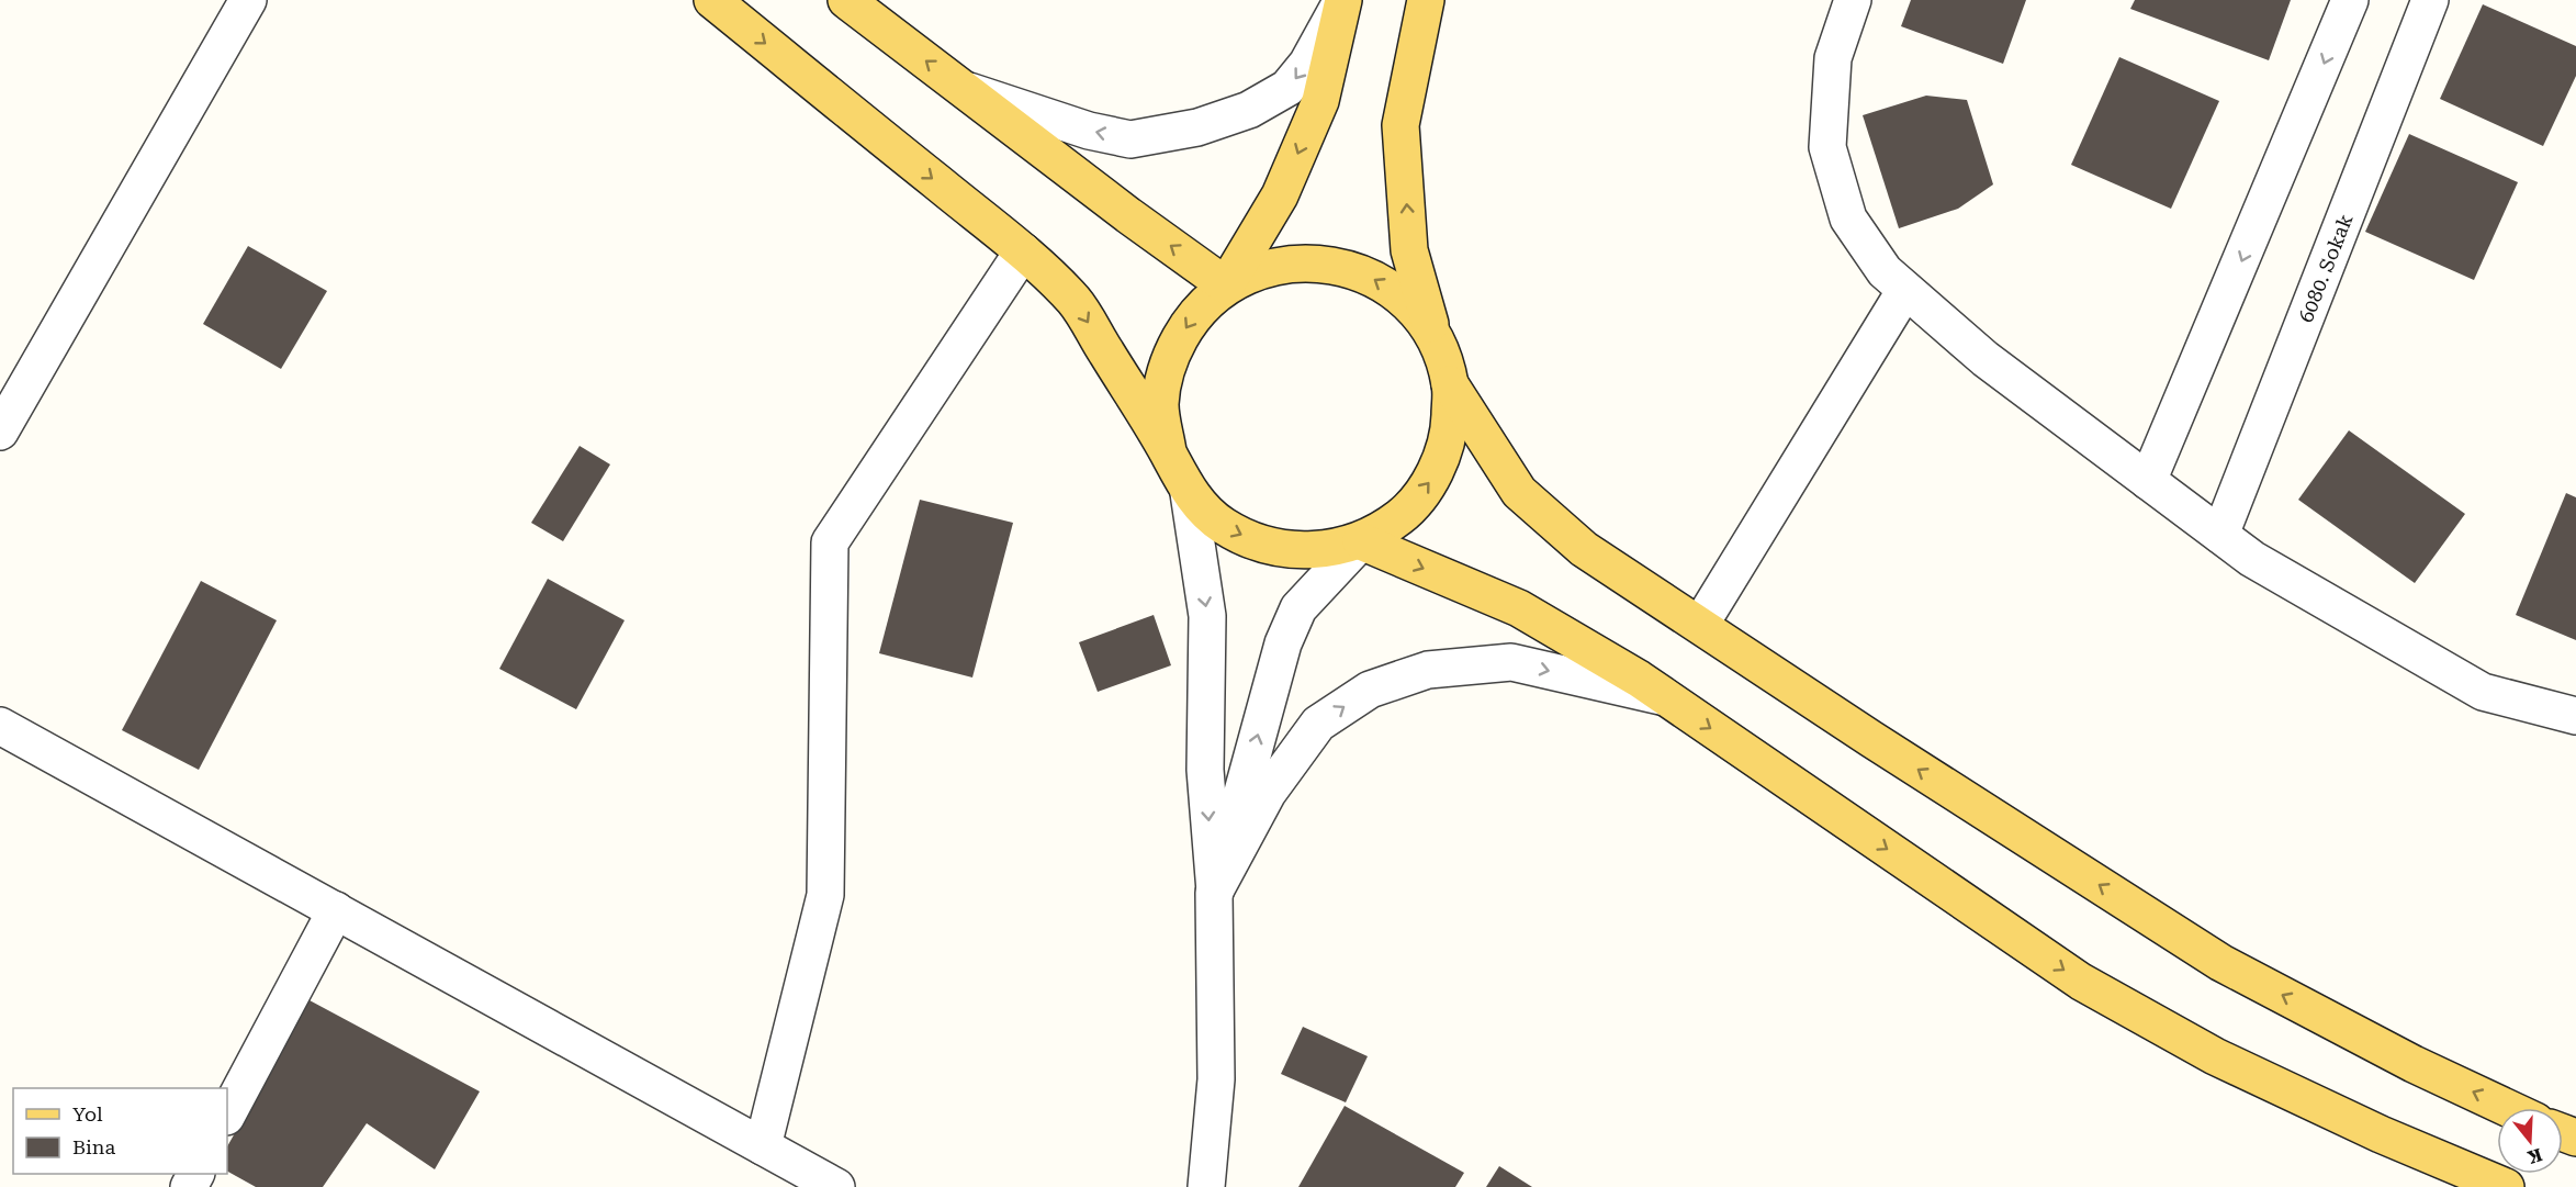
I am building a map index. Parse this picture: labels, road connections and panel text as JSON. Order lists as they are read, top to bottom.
{
  "streets": {
    "street": ["6080. Sokak"]
  },
  "legend": ["Yol", "Bina"],
  "north": "bottom"
}
